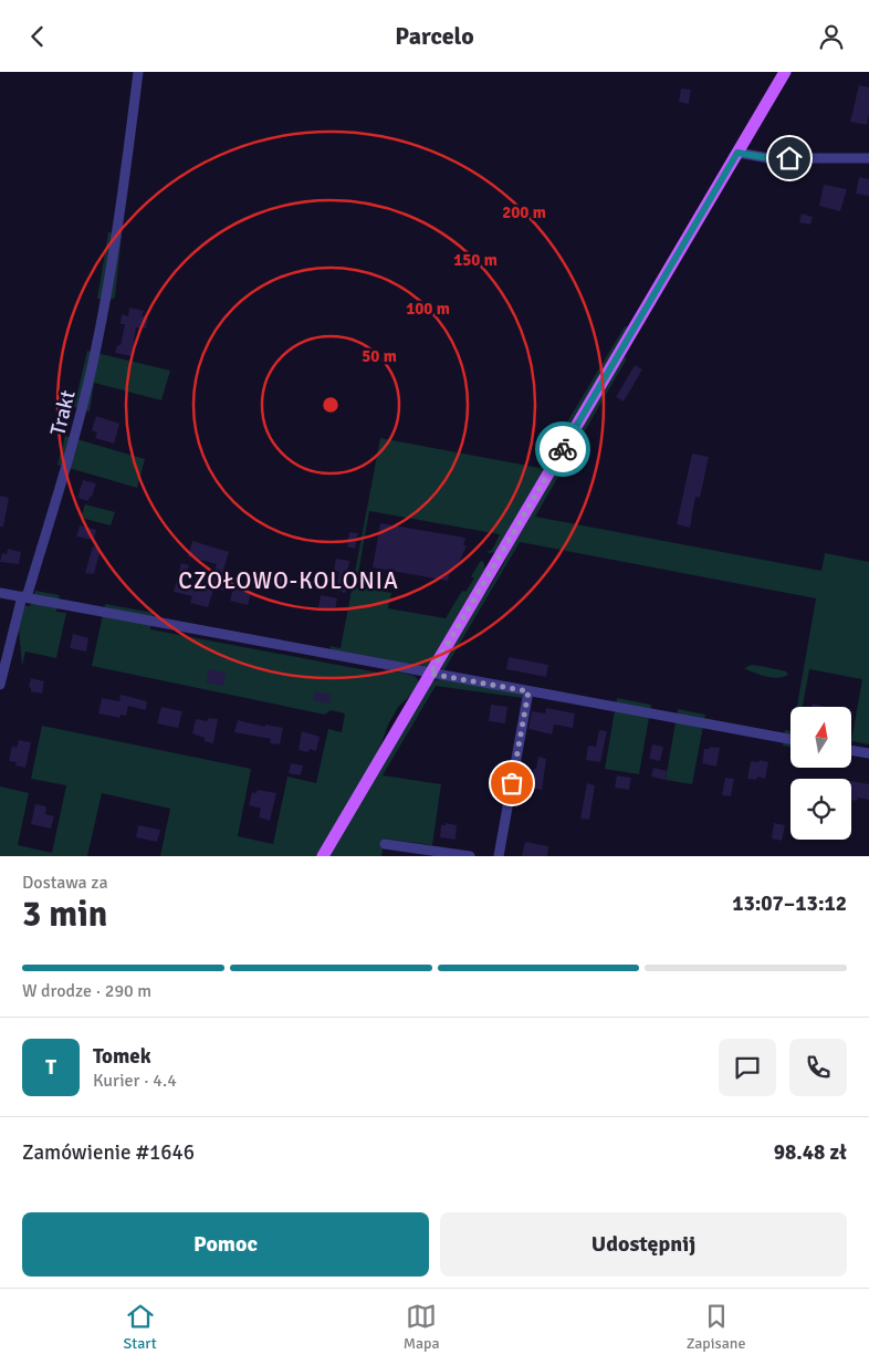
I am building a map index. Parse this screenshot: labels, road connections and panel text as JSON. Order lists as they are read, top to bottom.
{
  "streets": {
    "street": ["Trakt"]
  },
  "districts": ["CZOŁOWO-KOLONIA"],
  "north": "top",
  "page": {
    "header": "Parcelo",
    "heading": ["3 min", "Dostawa za", "13:07–13:12"],
    "panel": [
      "Tomek",
      "Kurier · 4.4",
      "Zamówienie #1646",
      "98.48 zł"
    ],
    "bar": "W drodze · 290 m",
    "round": "T",
    "buttons": ["Pomoc", "Udostępnij"],
    "tabs": ["Start", "Mapa", "Zapisane"]
  },
  "rings": [
    "200 m",
    "150 m",
    "100 m",
    "50 m"
  ]
}
